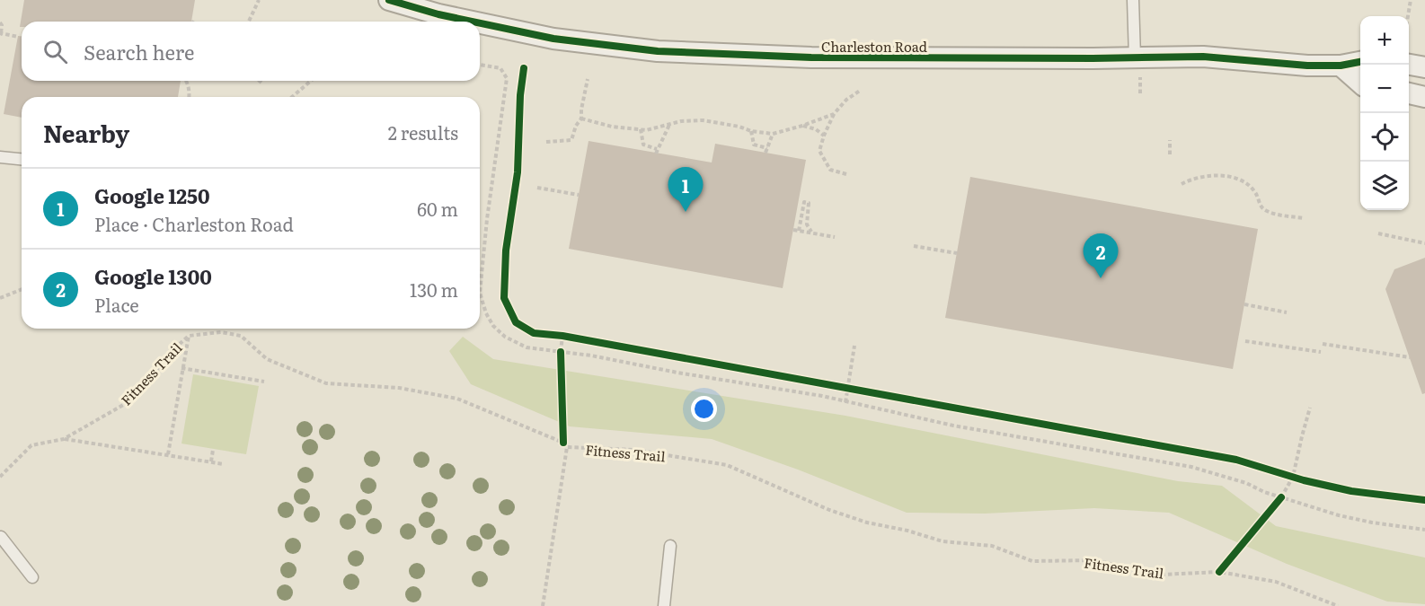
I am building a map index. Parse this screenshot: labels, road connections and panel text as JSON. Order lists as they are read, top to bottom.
{
  "streets": {
    "street": ["Charleston Road"],
    "path": ["Fitness Trail"]
  },
  "page": {
    "map_buttons": ["+", "−"],
    "search": "Search here",
    "heading": ["Nearby", "2 results"],
    "pins": ["1", "2"],
    "list": [
      {
        "mark": "1",
        "name": "Google 1250",
        "note": "Place · Charleston Road",
        "value": "60 m"
      },
      {
        "mark": "2",
        "name": "Google 1300",
        "note": "Place",
        "value": "130 m"
      }
    ]
  }
}
